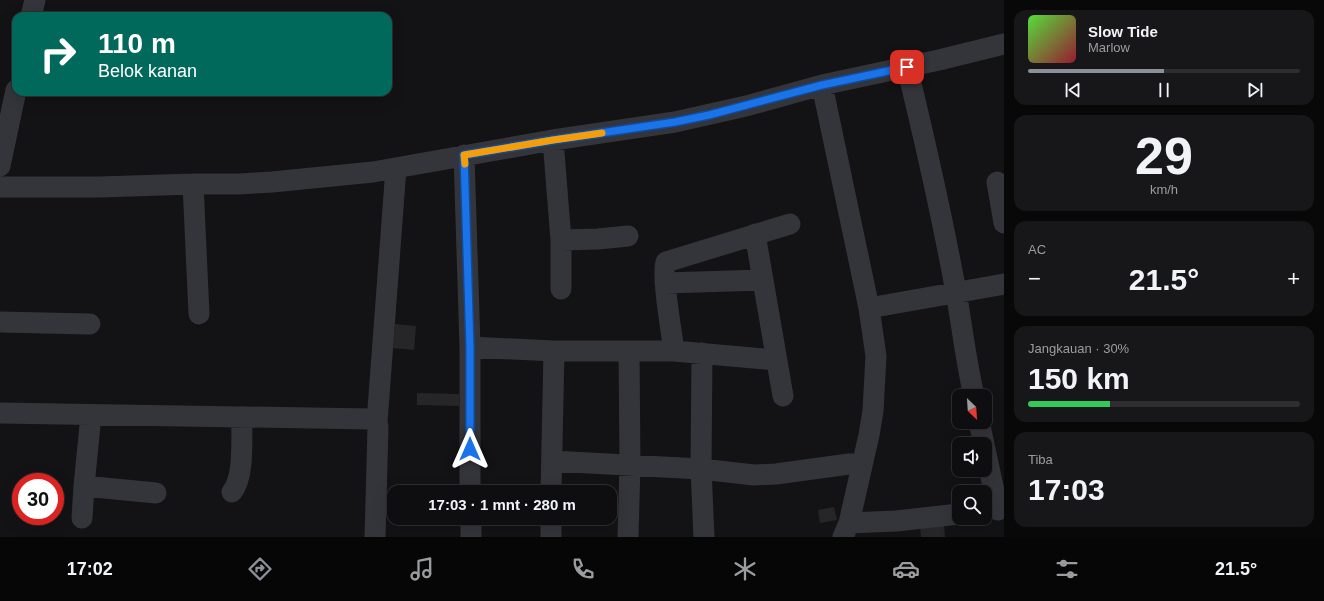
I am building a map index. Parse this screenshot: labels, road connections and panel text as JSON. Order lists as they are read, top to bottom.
{
  "north": "bottom right",
  "page": {
    "turn": ["110 m", "Belok kanan"],
    "song": ["Slow Tide", "Marlow"],
    "tile": [
      ["29", "km/h"],
      "AC",
      ["Jangkauan · 30%", "150 km"],
      ["Tiba", "17:03"]
    ],
    "heat": ["−", "21.5°", "+"],
    "limit": "30",
    "trip": "17:03 · 1 mnt · 280 m",
    "tabs": ["17:02", "21.5°"]
  }
}
